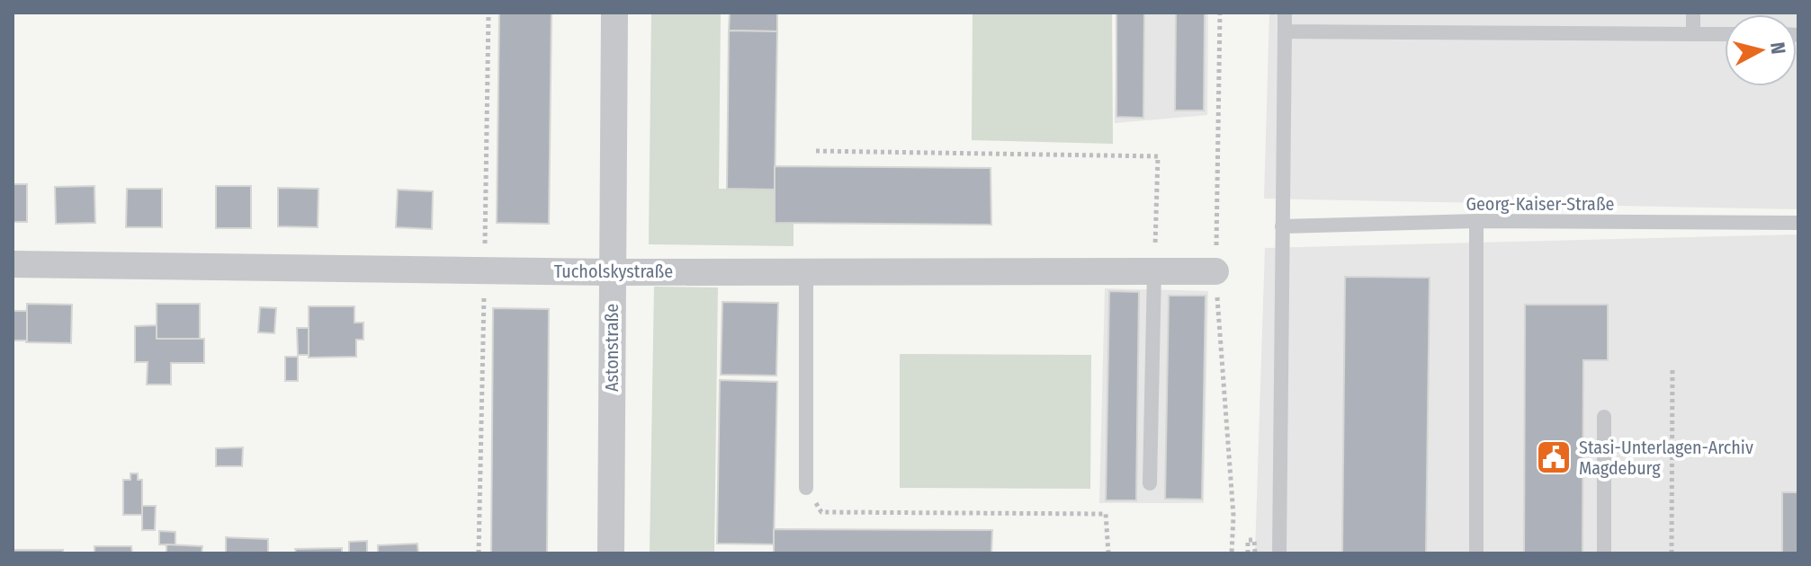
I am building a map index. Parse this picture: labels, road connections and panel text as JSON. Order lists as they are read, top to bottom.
{
  "streets": {
    "street": ["Tucholskystraße", "Astonstraße"],
    "lane": ["Georg-Kaiser-Straße"]
  },
  "crossings": [
    ["Tucholskystraße", "Astonstraße"]
  ],
  "places": {
    "public building": ["Stasi-Unterlagen-Archiv Magdeburg"]
  },
  "north": "right"
}
